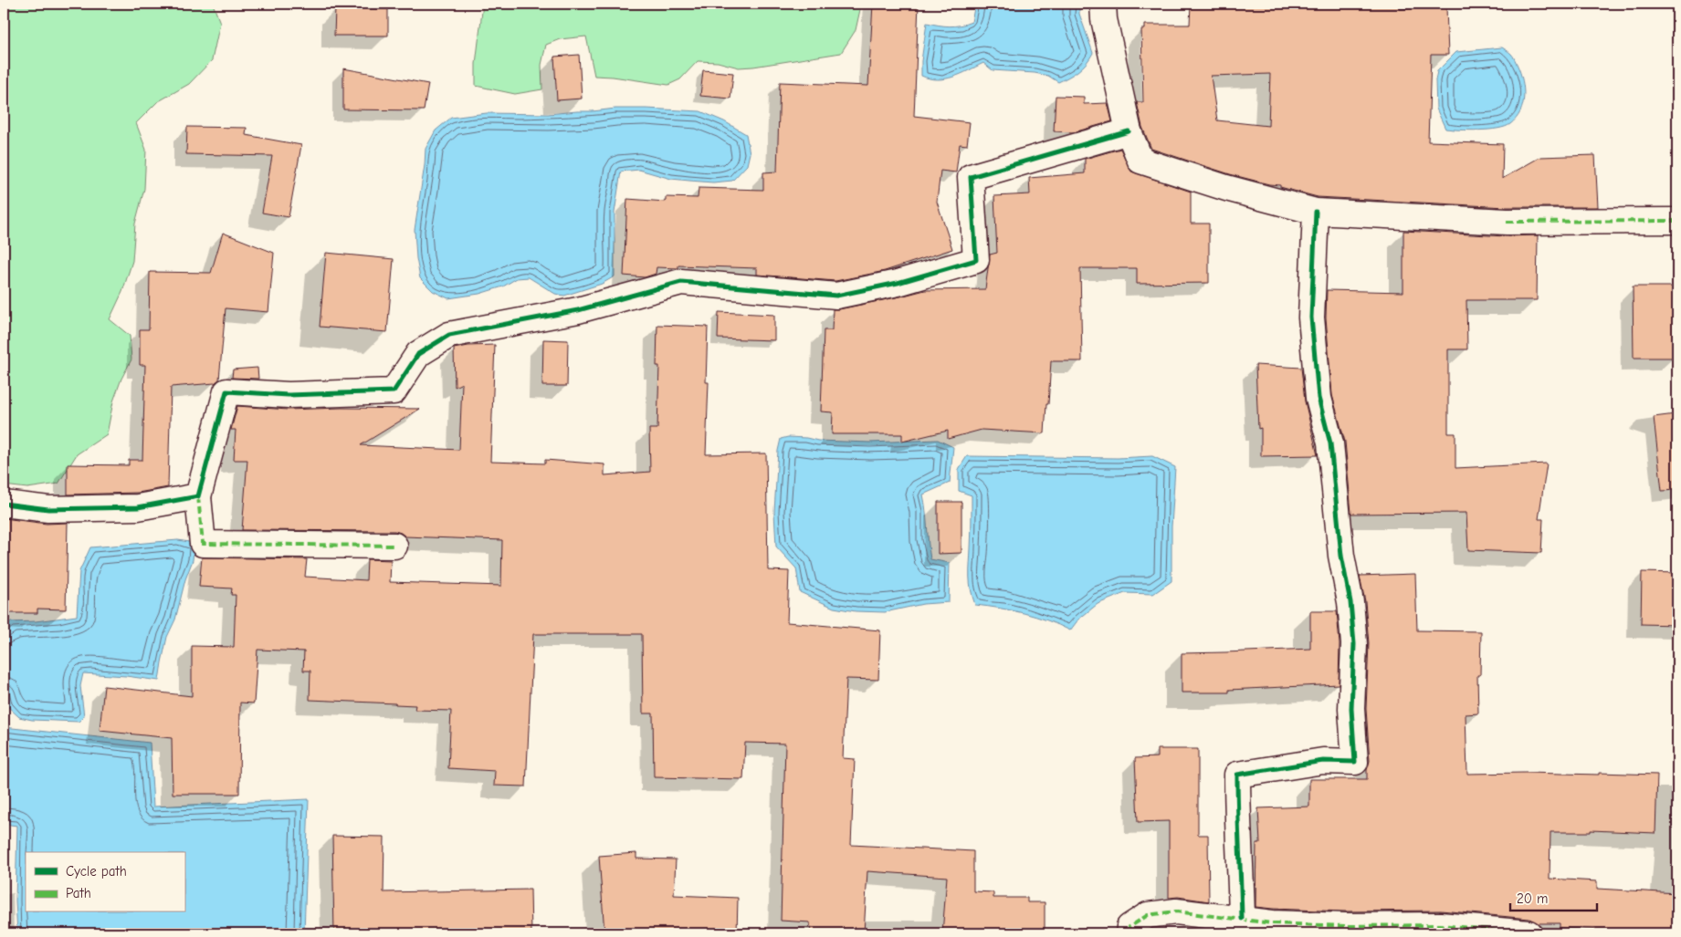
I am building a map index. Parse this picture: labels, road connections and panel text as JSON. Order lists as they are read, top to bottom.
{
  "legend": ["Cycle path", "Path"],
  "scale_bar": "20 m"
}
